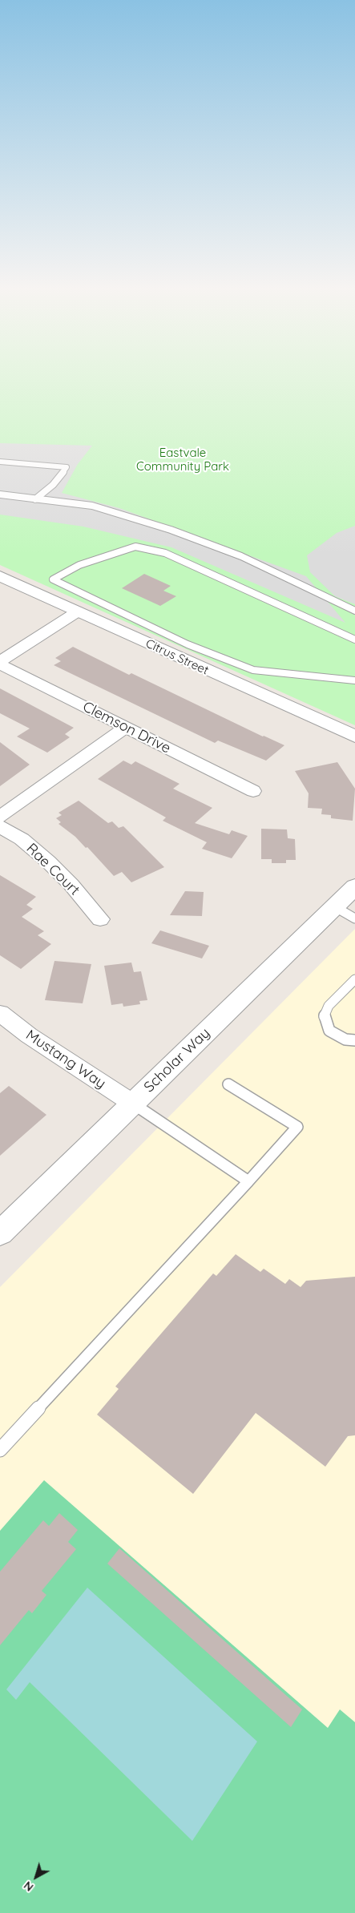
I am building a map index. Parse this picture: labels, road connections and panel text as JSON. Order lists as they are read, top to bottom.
{
  "streets": {
    "street": [
      "Citrus Street",
      "Clemson Drive",
      "Rae Court",
      "Mustang Way",
      "Scholar Way"
    ]
  },
  "crossings": [
    ["Mustang Way", "Scholar Way"]
  ],
  "parks": ["Eastvale Community Park"],
  "north": "bottom left"
}
